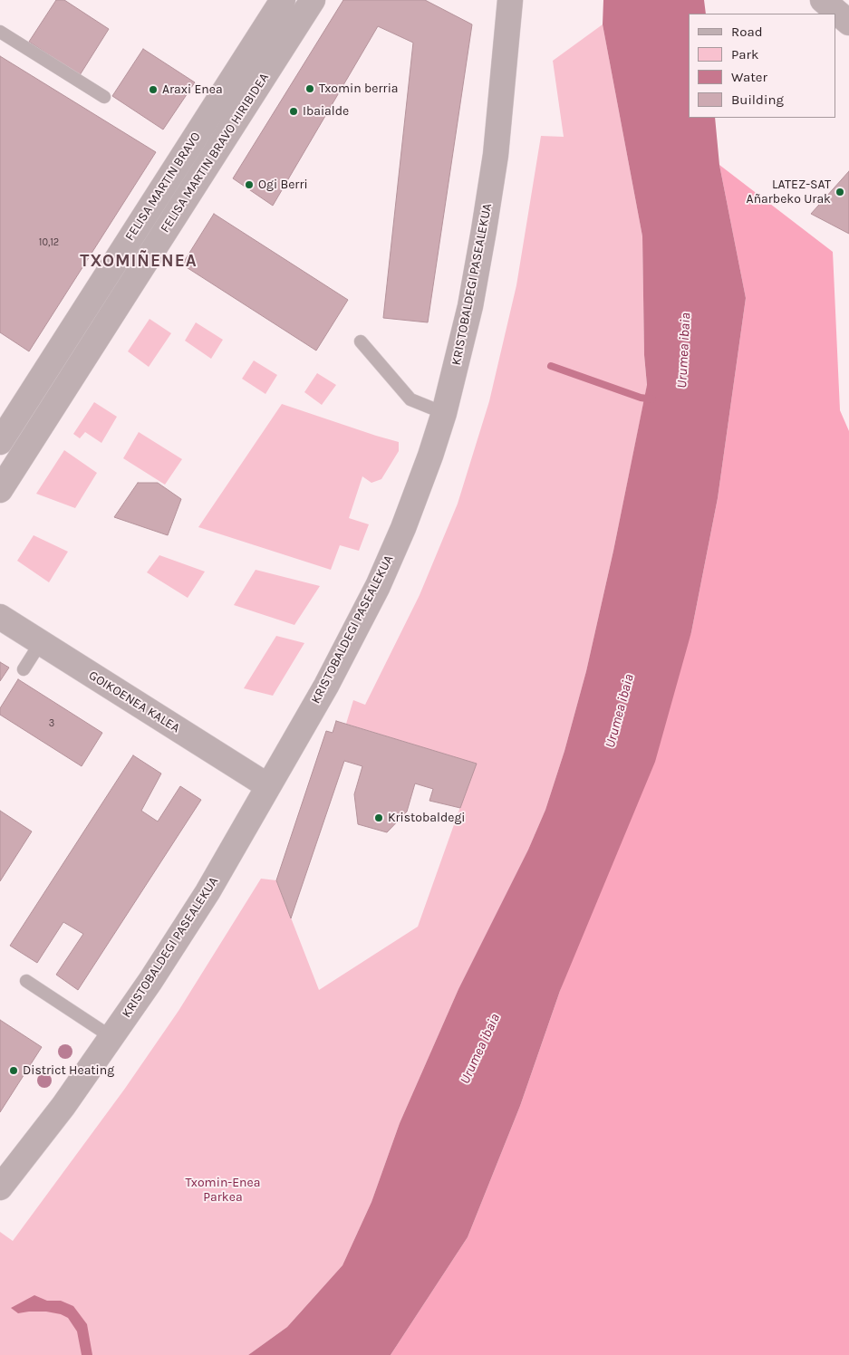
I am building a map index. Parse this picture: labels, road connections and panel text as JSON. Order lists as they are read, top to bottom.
{
  "streets": {
    "street": [
      "FELISA MARTIN BRAVO HIRIBIDEA",
      "FELISA MARTIN BRAVO",
      "KRISTOBALDEGI PASEALEKUA",
      "GOIKOENEA KALEA"
    ]
  },
  "crossings": [
    ["KRISTOBALDEGI PASEALEKUA", "GOIKOENEA KALEA"]
  ],
  "districts": ["TXOMIÑENEA"],
  "water": ["Urumea ibaia"],
  "parks": ["Txomin-Enea Parkea"],
  "places": [
    "Txomin berria",
    "Araxi Enea",
    "Ibaialde",
    "Ogi Berri",
    "LATEZ-SAT Añarbeko Urak",
    "Kristobaldegi",
    "District Heating"
  ],
  "house_numbers": ["10,12", "3"],
  "legend": [
    "Road",
    "Park",
    "Water",
    "Building"
  ]
}
